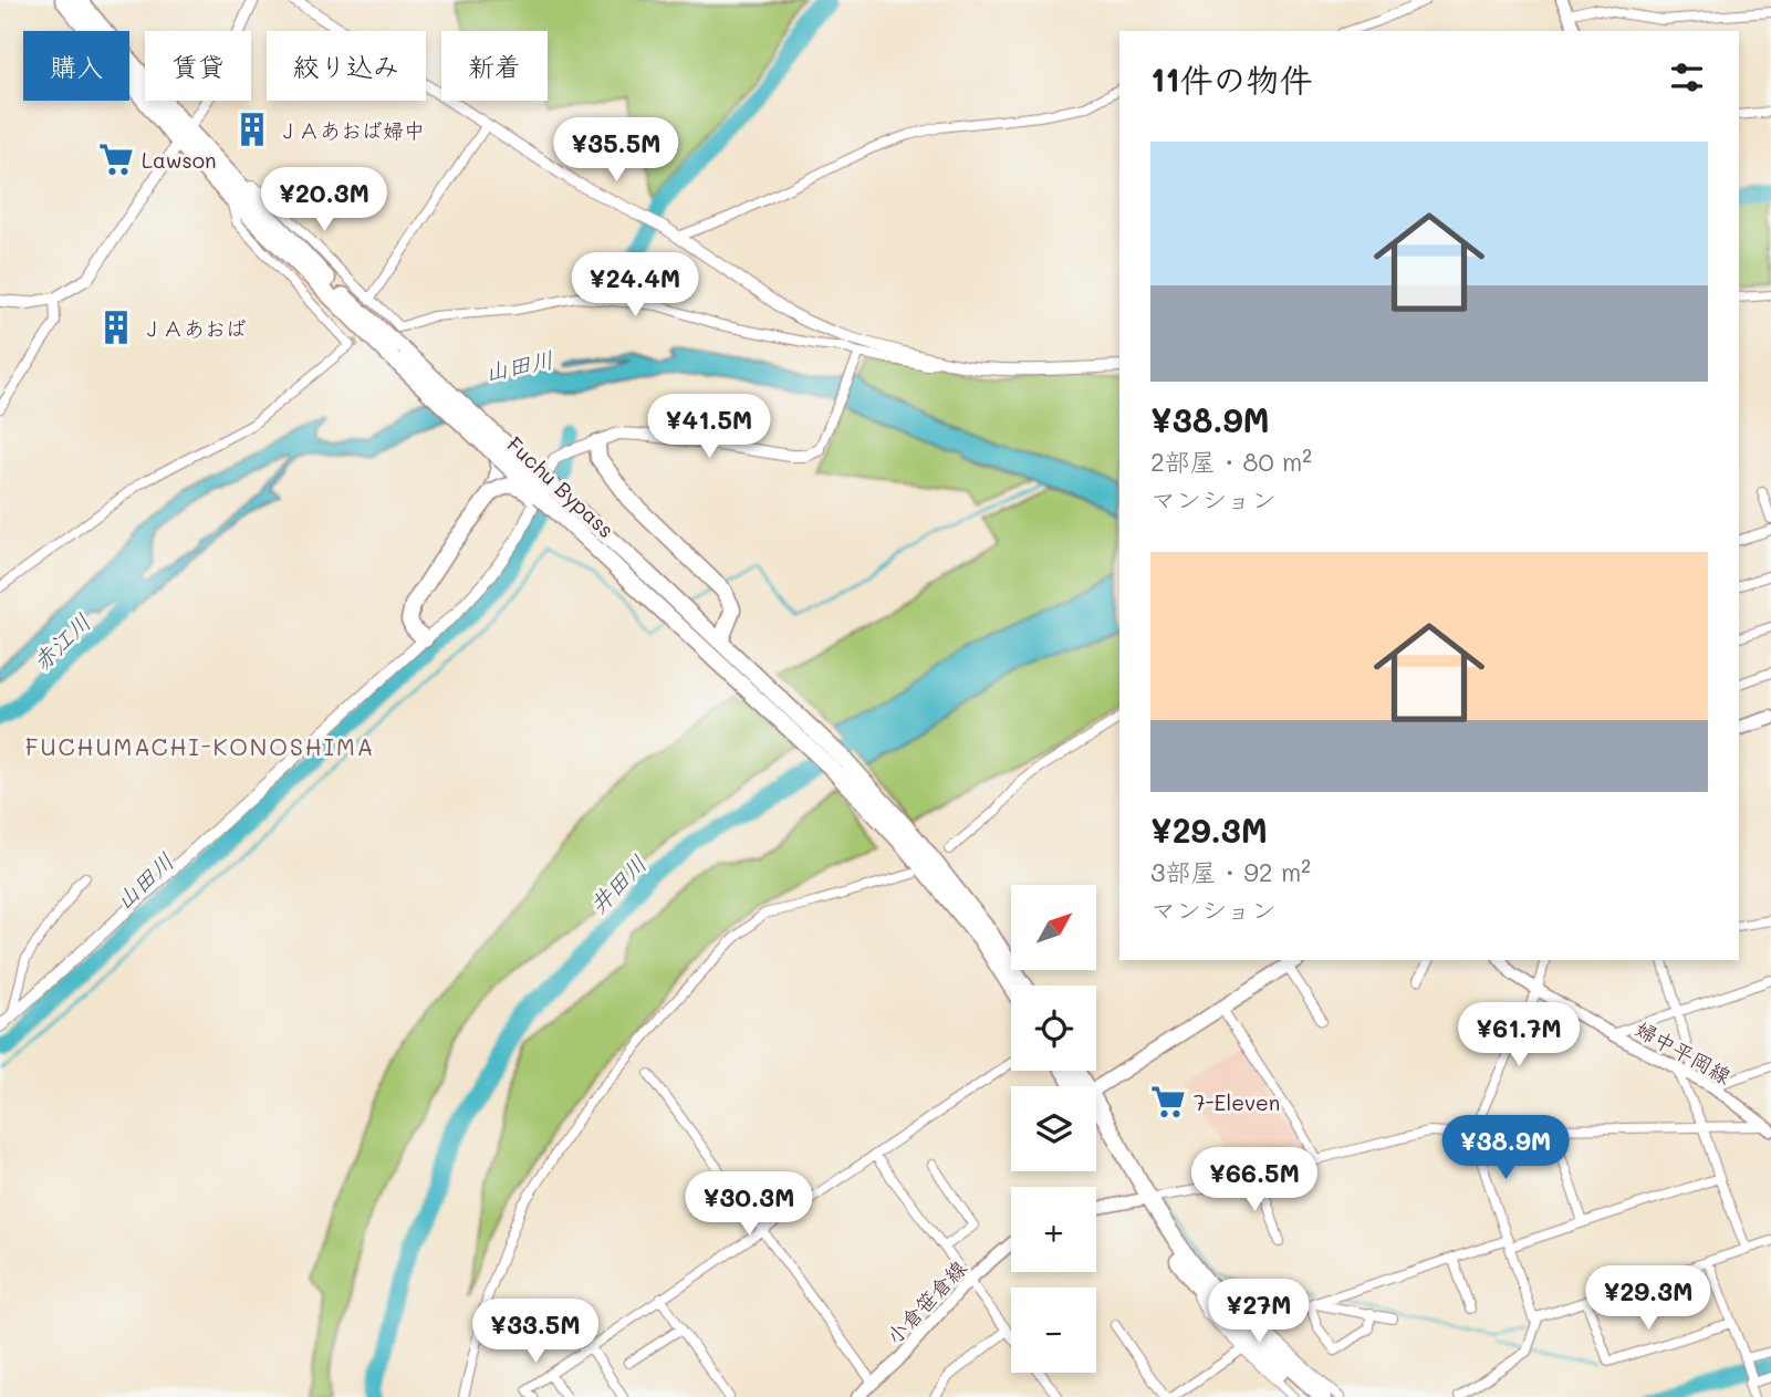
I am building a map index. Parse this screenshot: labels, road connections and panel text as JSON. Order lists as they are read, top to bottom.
{
  "streets": {
    "highway": ["Fuchu Bypass"],
    "main road": ["婦中平岡線", "小倉笹倉線"]
  },
  "districts": ["FUCHUMACHI-KONOSHIMA"],
  "water": ["山田川", "赤江川", "井田川"],
  "places": {
    "building": ["ＪＡあおば婦中", "ＪＡあおば"],
    "supermarket": ["Lawson", "7-Eleven"]
  },
  "north": "top right",
  "page": {
    "chip": [
      "購入",
      "賃貸",
      "絞り込み",
      "新着"
    ],
    "heading": "11件の物件",
    "price": [
      "¥35.5M",
      "¥20.3M",
      "¥24.4M",
      "¥41.5M",
      "¥61.7M",
      "¥38.9M",
      "¥66.5M",
      "¥30.3M",
      "¥29.3M",
      "¥27M",
      "¥33.5M"
    ],
    "list": [
      {
        "name": "¥38.9M",
        "note": "2部屋 · 80 m² · マンション"
      },
      {
        "name": "¥29.3M",
        "note": "3部屋 · 92 m² · マンション"
      }
    ],
    "map_buttons": ["+", "−"]
  }
}
